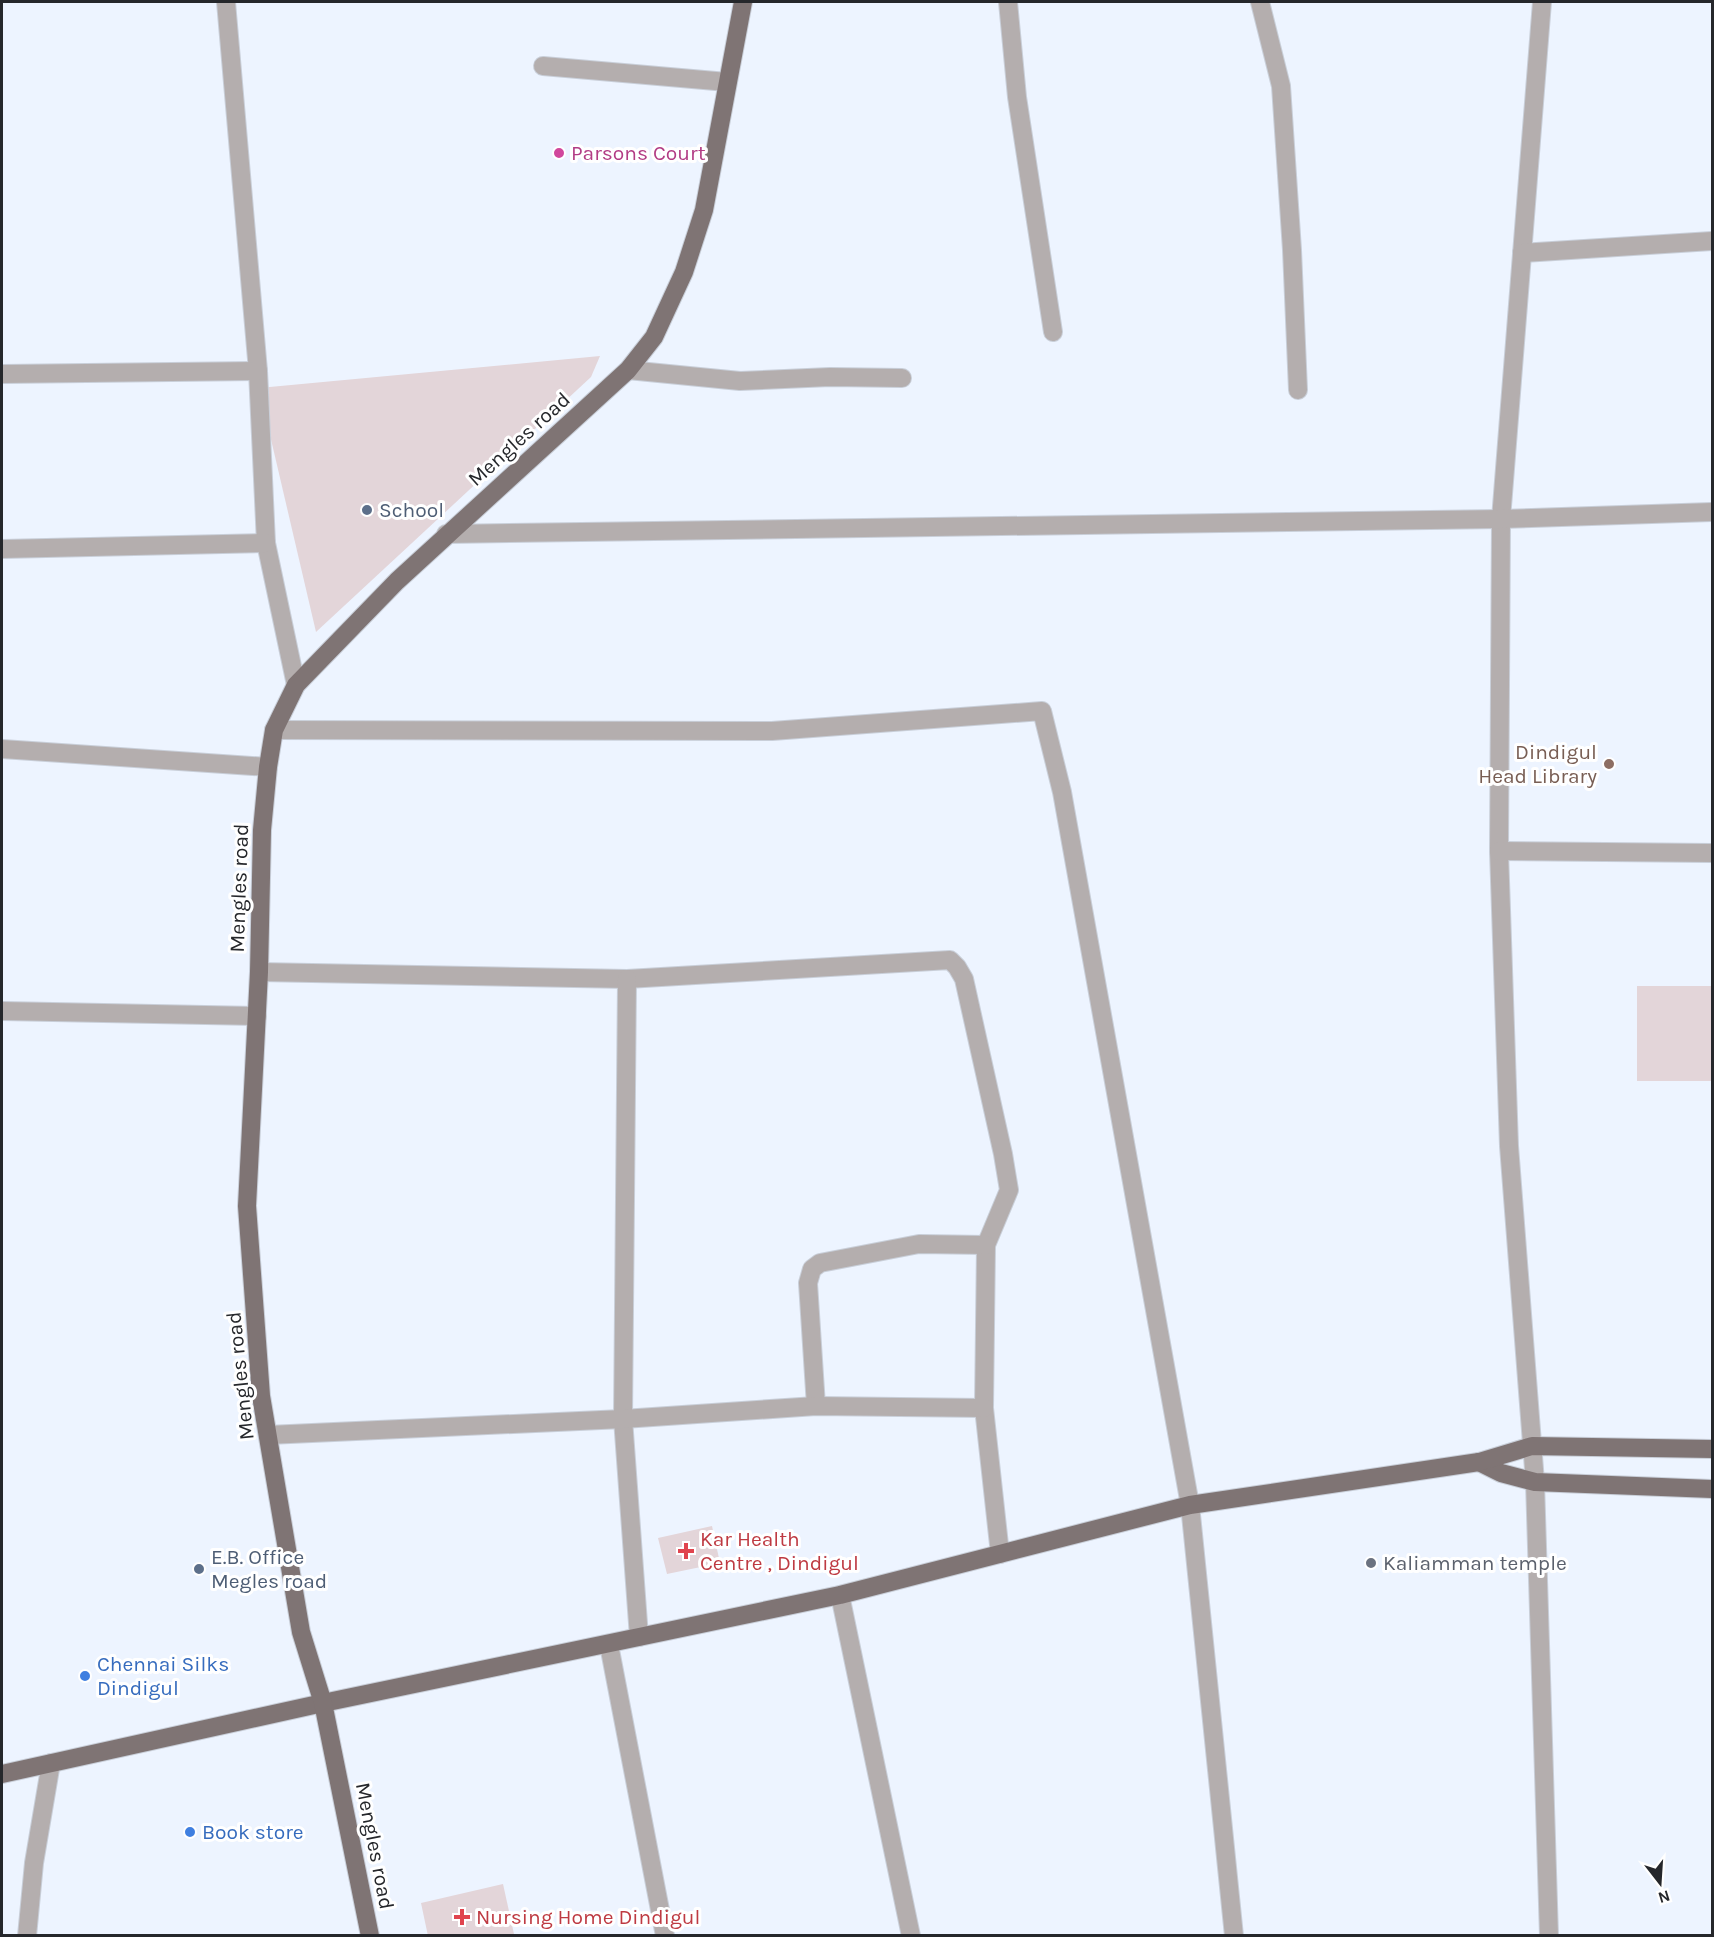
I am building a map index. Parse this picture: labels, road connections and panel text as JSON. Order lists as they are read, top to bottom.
{
  "streets": {
    "main road": ["Mengles road"]
  },
  "places": {
    "other": [
      "Parsons Court",
      "School",
      "Dindigul Head Library",
      "Kaliamman temple",
      "E.B. Office Megles road",
      "Chennai Silks Dindigul",
      "Book store"
    ],
    "health": ["Kar Health Centre , Dindigul", "Nursing Home Dindigul"]
  },
  "north": "bottom"
}
